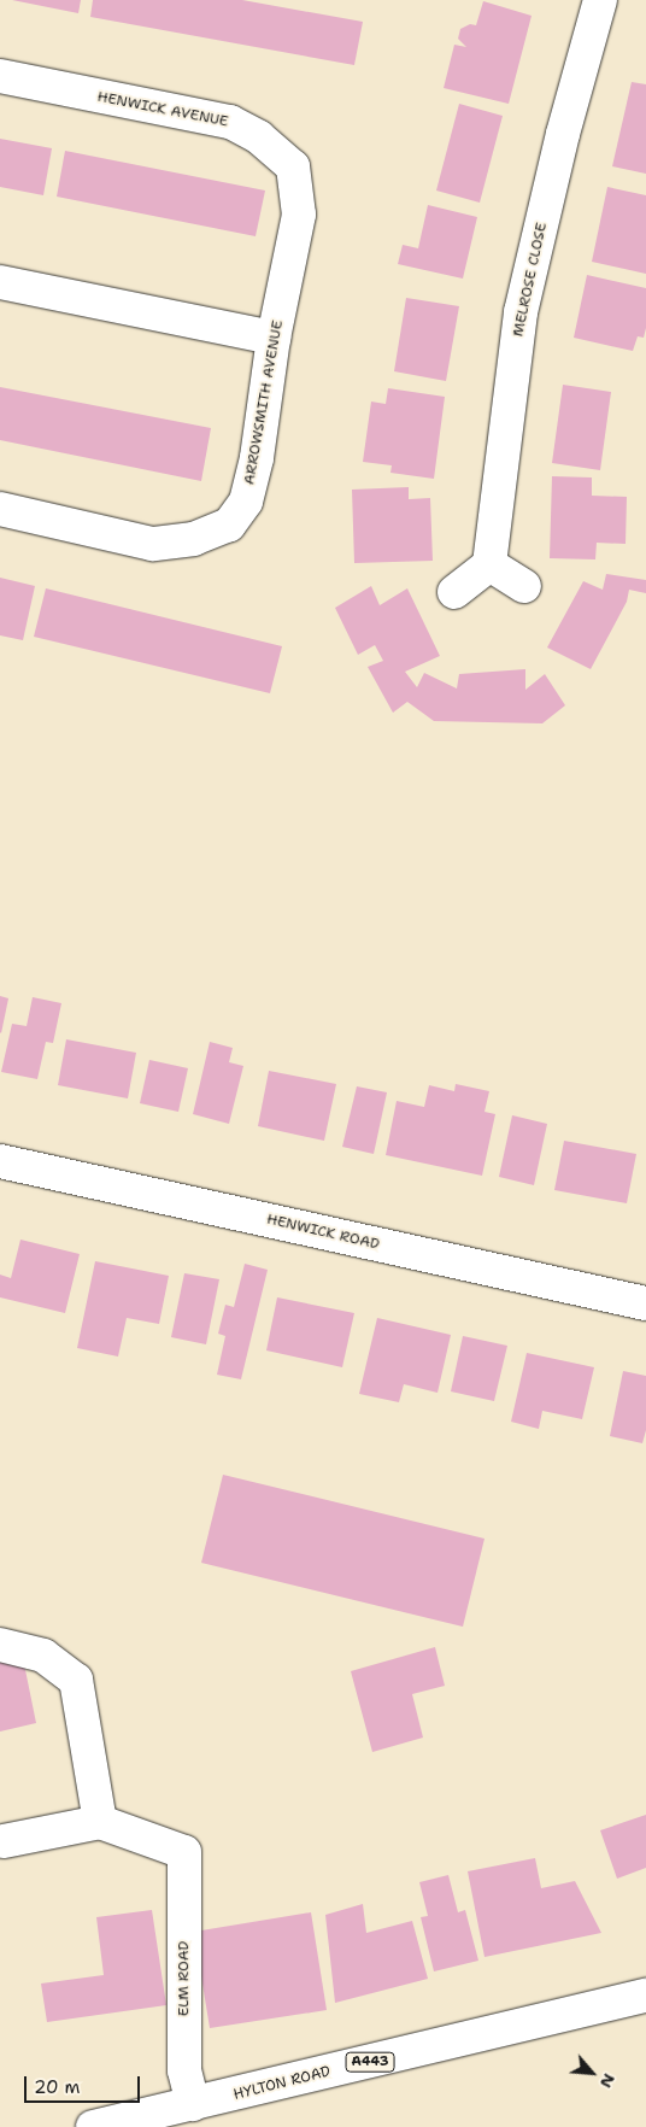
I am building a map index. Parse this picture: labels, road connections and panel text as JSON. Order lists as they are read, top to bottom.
{
  "streets": {
    "street": [
      "HENWICK AVENUE",
      "MELROSE CLOSE",
      "ARROWSMITH AVENUE",
      "HENWICK ROAD",
      "ELM ROAD",
      "A443",
      "HYLTON ROAD"
    ]
  },
  "crossings": [
    ["HENWICK AVENUE", "ARROWSMITH AVENUE"],
    ["ELM ROAD", "HYLTON ROAD"]
  ],
  "scale_bar": "20 m",
  "north": "bottom right"
}
